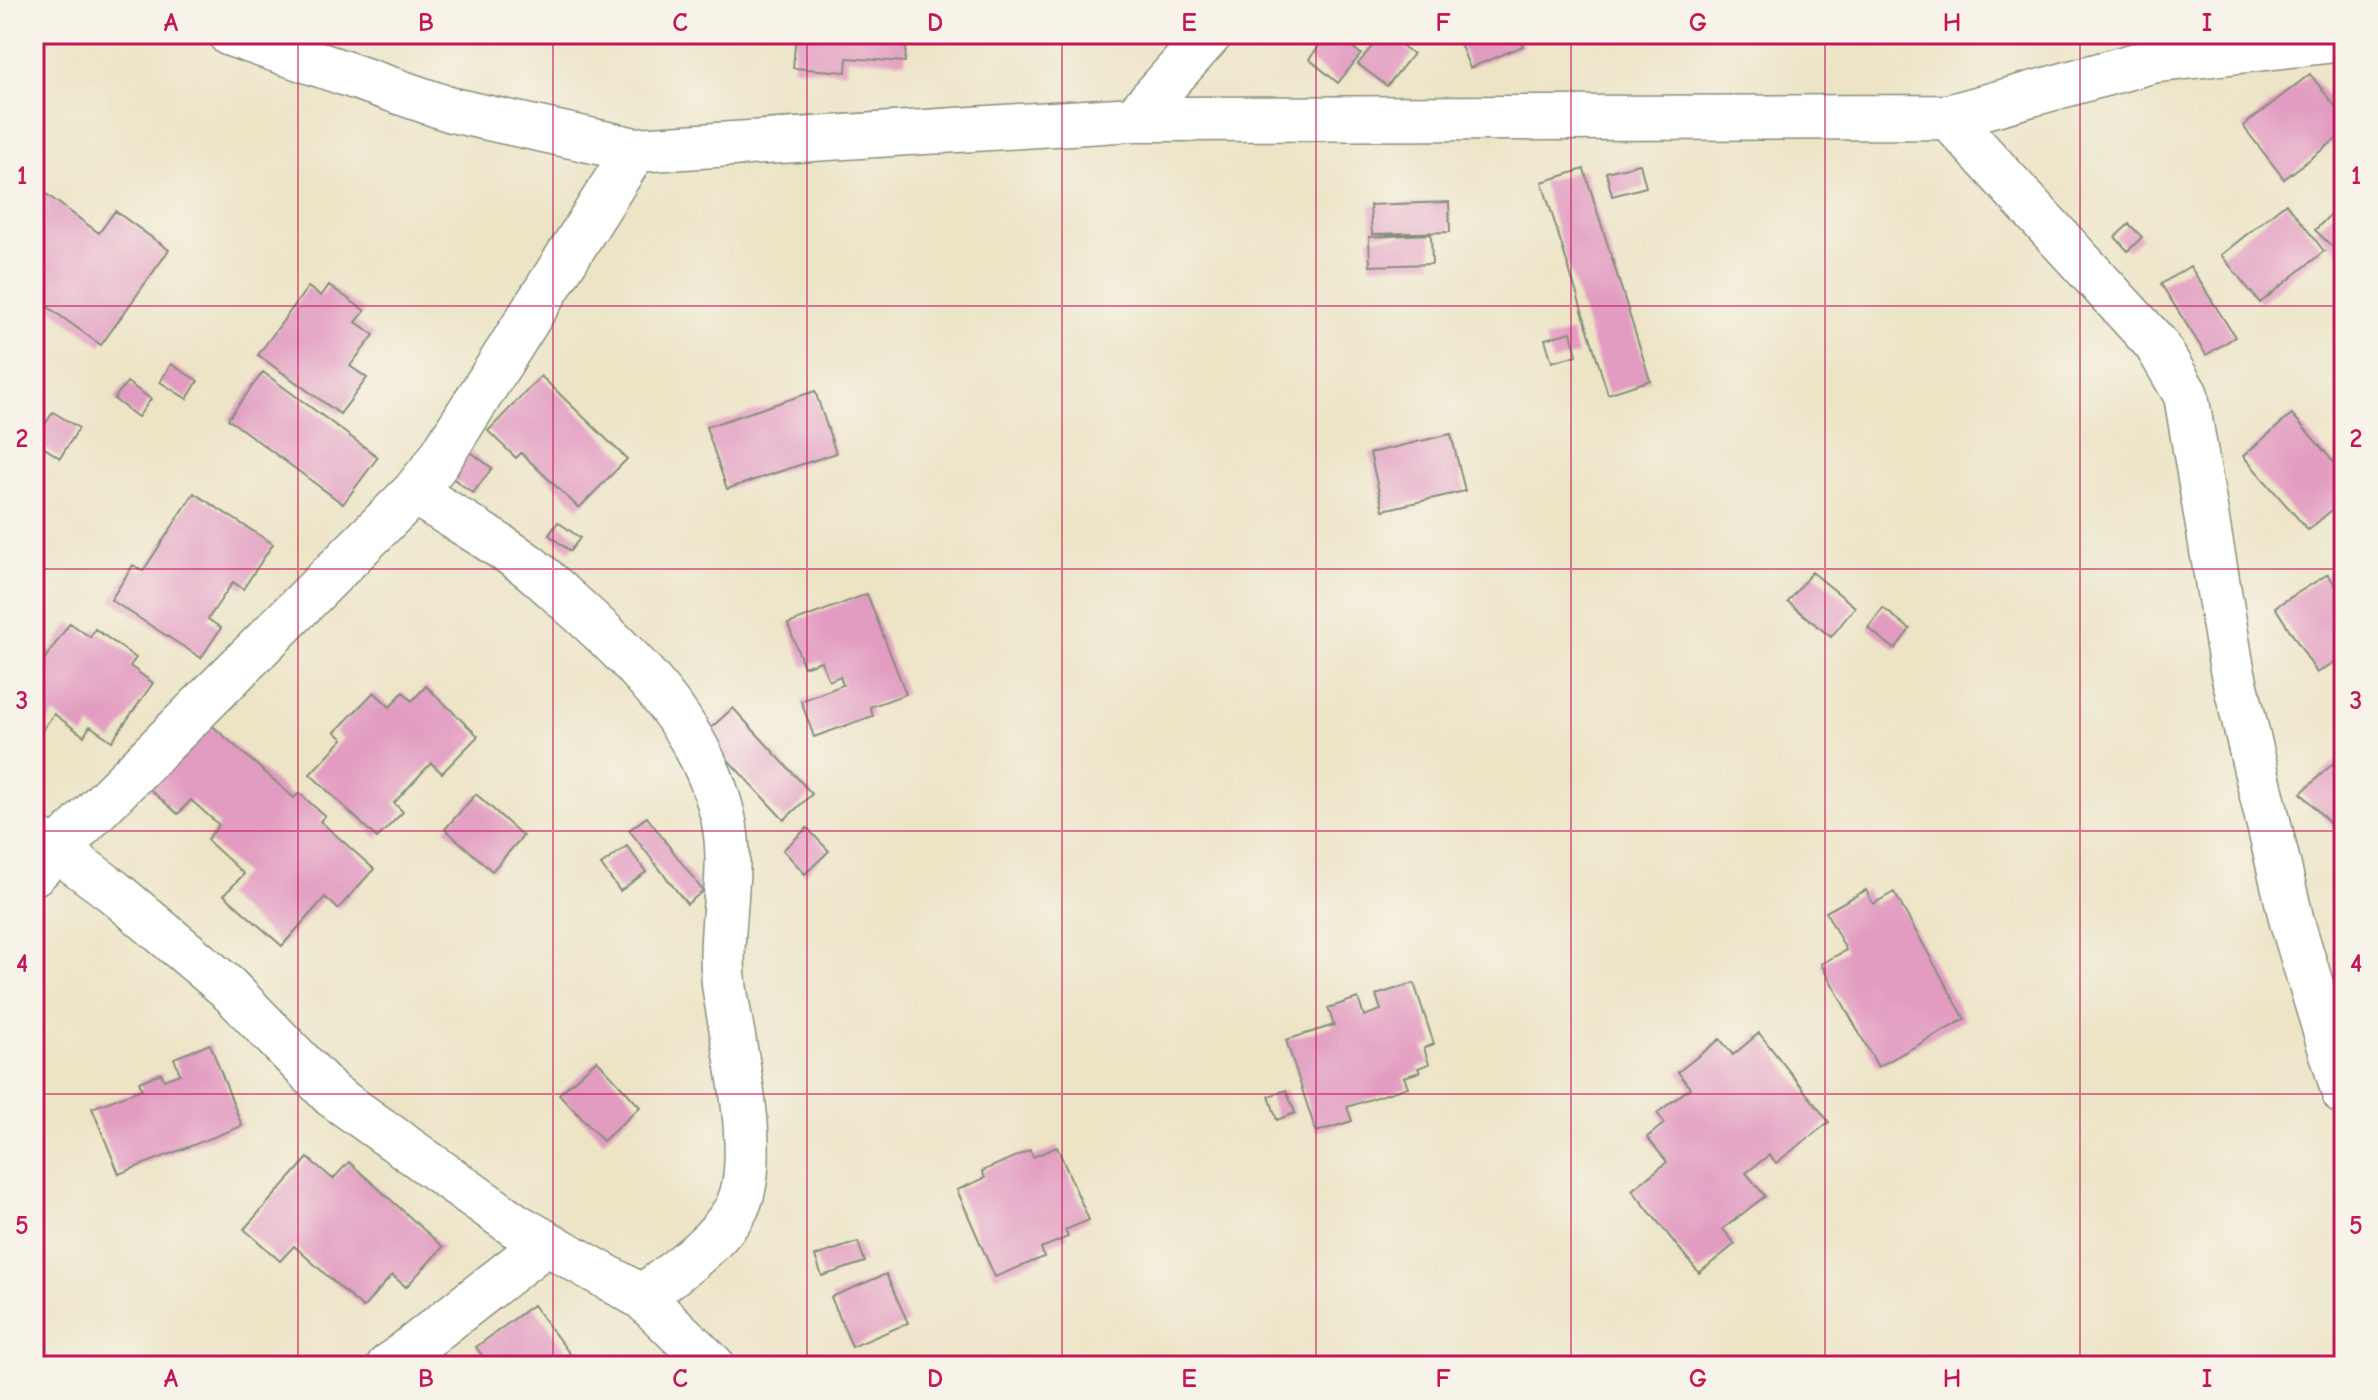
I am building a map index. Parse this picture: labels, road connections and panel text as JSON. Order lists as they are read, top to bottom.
{
  "grid": {
    "columns": [
      "A",
      "B",
      "C",
      "D",
      "E",
      "F",
      "G",
      "H",
      "I"
    ],
    "rows": [
      "1",
      "2",
      "3",
      "4",
      "5"
    ]
  }
}
